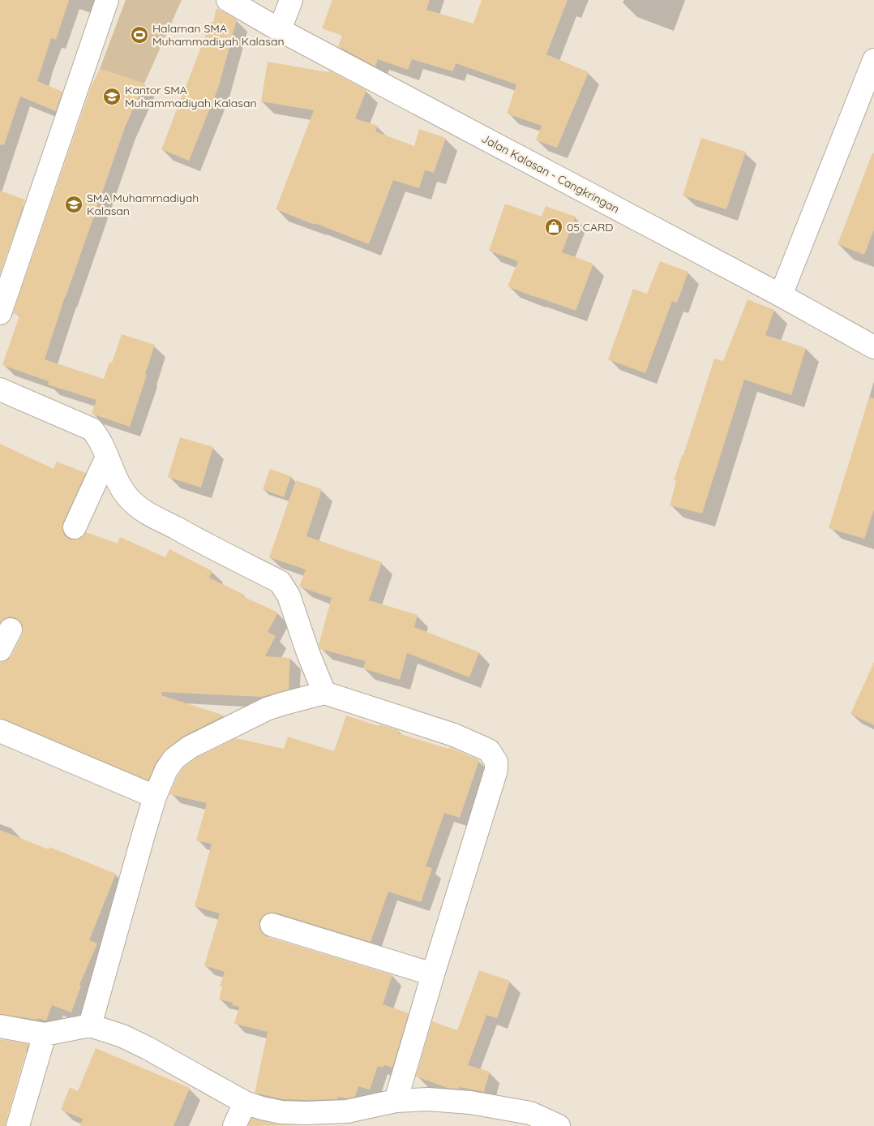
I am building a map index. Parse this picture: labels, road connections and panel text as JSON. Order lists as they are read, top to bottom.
{
  "streets": {
    "street": ["Jalan Kalasan - Cangkringan"]
  },
  "places": {
    "sports": ["Halaman SMA Muhammadiyah Kalasan"],
    "school or university": ["Kantor SMA Muhammadiyah Kalasan", "SMA Muhammadiyah Kalasan"],
    "shop": ["05 CARD"]
  }
}
